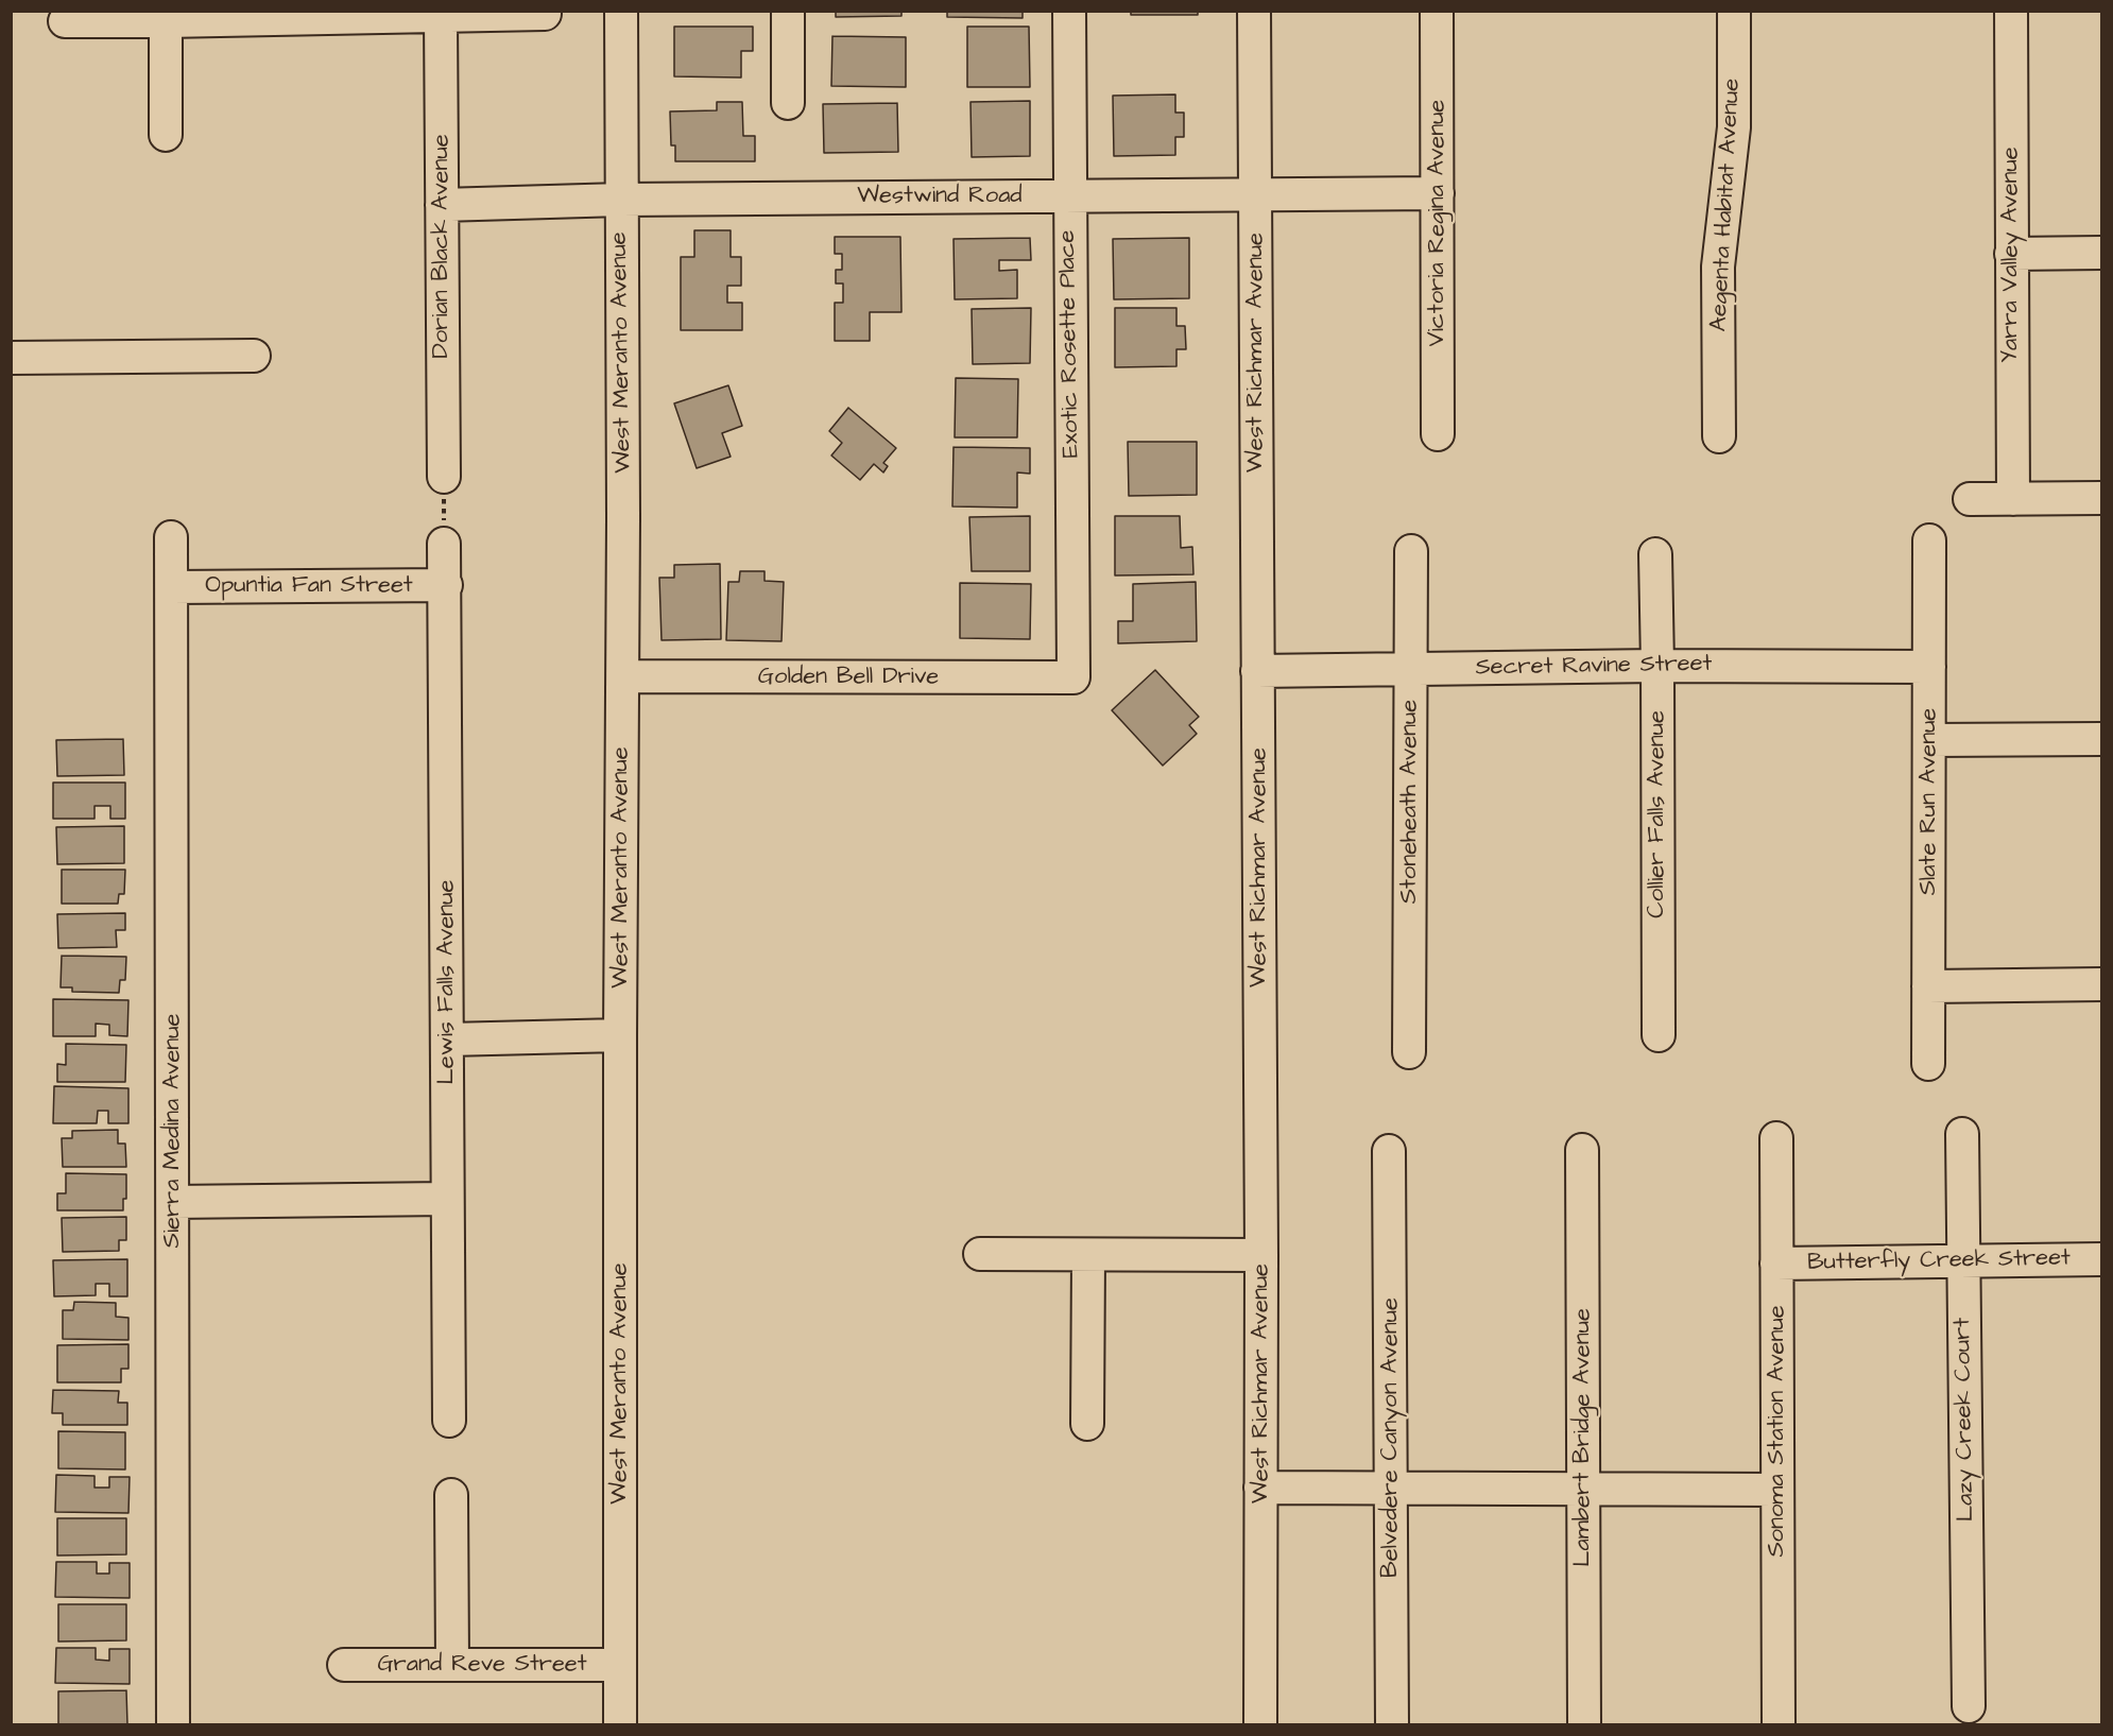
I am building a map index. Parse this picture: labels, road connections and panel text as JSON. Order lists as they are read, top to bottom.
{
  "streets": {
    "street": [
      "Westwind Road",
      "Aegenta Habitat Avenue",
      "Victoria Regina Avenue",
      "Dorian Black Avenue",
      "Yarra Valley Avenue",
      "Exotic Rosette Place",
      "West Meranto Avenue",
      "West Richmar Avenue",
      "Opuntia Fan Street",
      "Secret Ravine Street",
      "Golden Bell Drive",
      "Stoneheath Avenue",
      "Slate Run Avenue",
      "Collier Falls Avenue",
      "Lewis Falls Avenue",
      "Sierra Medina Avenue",
      "Butterfly Creek Street",
      "Lazy Creek Court",
      "Sonoma Station Avenue",
      "Belvedere Canyon Avenue",
      "Lambert Bridge Avenue",
      "Grand Reve Street"
    ]
  },
  "crossings": [
    ["Westwind Road", "Victoria Regina Avenue"],
    ["Westwind Road", "Dorian Black Avenue"],
    ["Westwind Road", "Exotic Rosette Place"],
    ["Westwind Road", "West Meranto Avenue"],
    ["Westwind Road", "West Richmar Avenue"],
    ["Exotic Rosette Place", "Golden Bell Drive"],
    ["West Meranto Avenue", "Golden Bell Drive"],
    ["West Meranto Avenue", "Grand Reve Street"],
    ["West Richmar Avenue", "Secret Ravine Street"],
    ["Opuntia Fan Street", "Lewis Falls Avenue"],
    ["Opuntia Fan Street", "Sierra Medina Avenue"],
    ["Secret Ravine Street", "Stoneheath Avenue"],
    ["Secret Ravine Street", "Slate Run Avenue"],
    ["Secret Ravine Street", "Collier Falls Avenue"],
    ["Butterfly Creek Street", "Lazy Creek Court"],
    ["Butterfly Creek Street", "Sonoma Station Avenue"]
  ]
}
